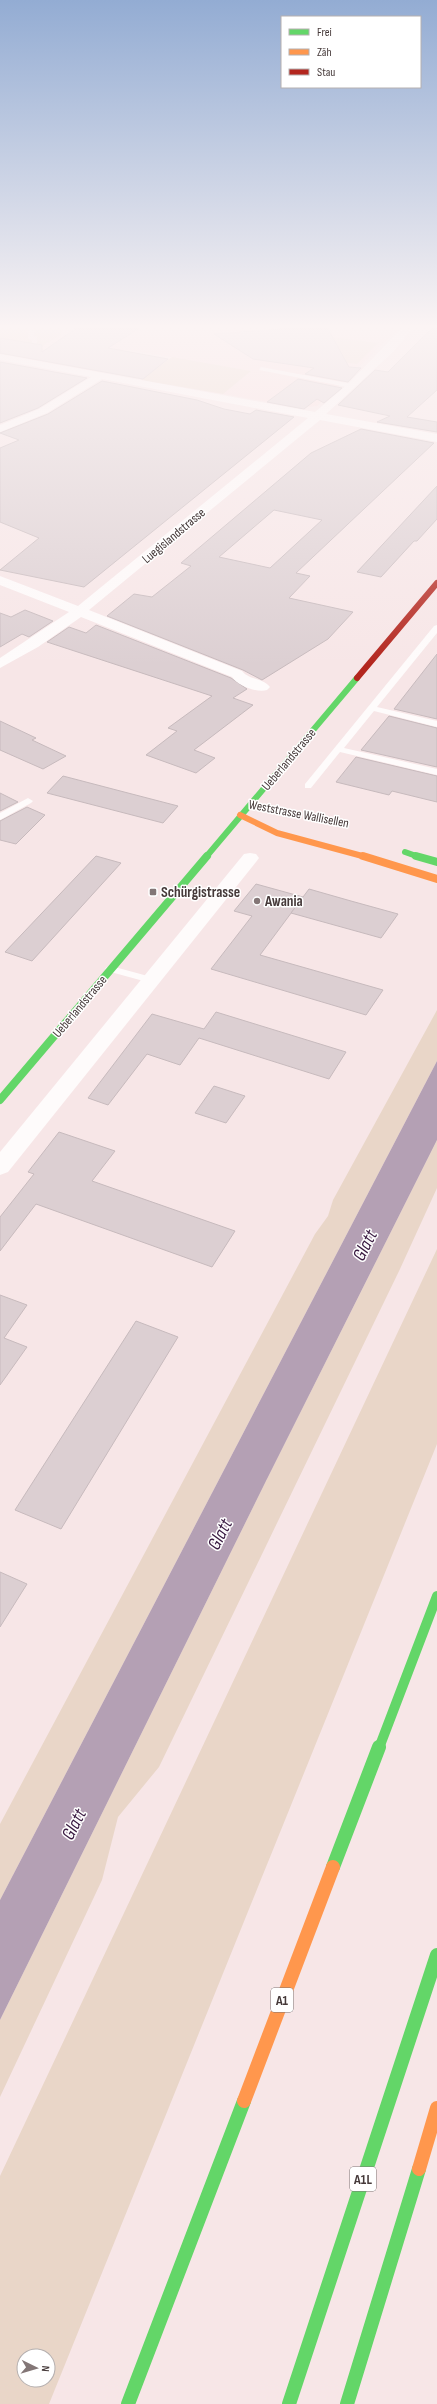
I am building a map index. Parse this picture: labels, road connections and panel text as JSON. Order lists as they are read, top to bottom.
{
  "streets": {
    "main road": [
      "Ueberlandstrasse",
      "Weststrasse Wallisellen",
      "A1",
      "A1L"
    ],
    "street": ["Luegislandstrasse"]
  },
  "crossings": [
    ["Ueberlandstrasse", "Weststrasse Wallisellen"]
  ],
  "water": ["Glatt"],
  "places": {
    "transit": ["Schürgistrasse"],
    "other": ["Awania"]
  },
  "legend": ["Frei", "Zäh", "Stau"],
  "north": "right"
}
